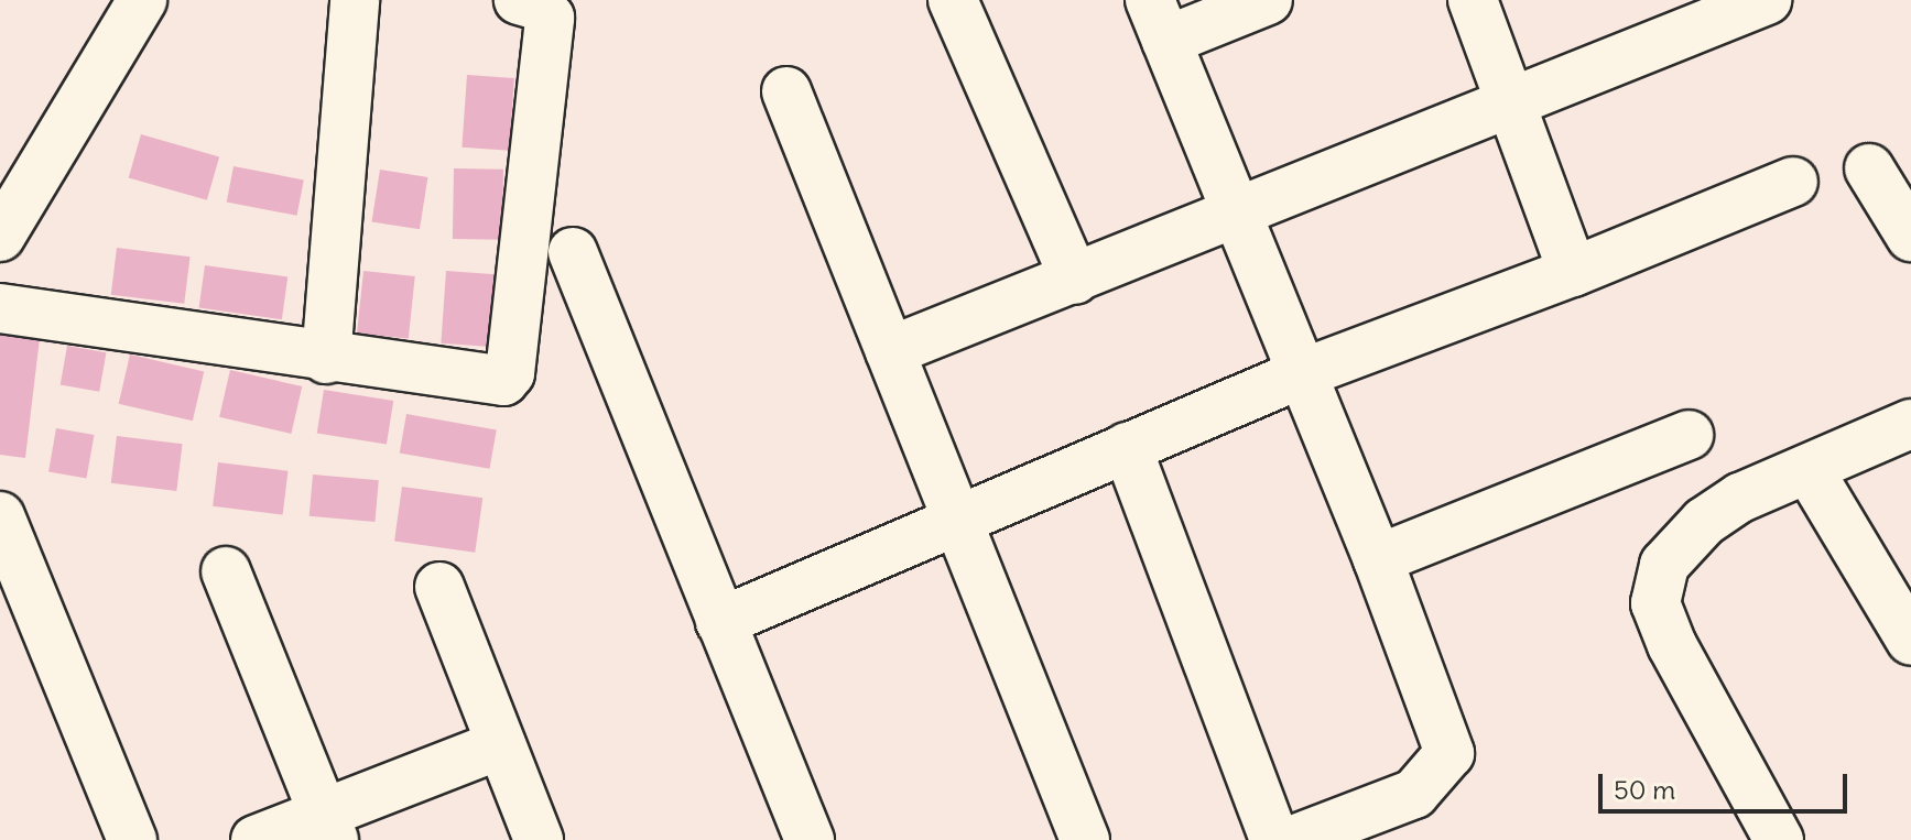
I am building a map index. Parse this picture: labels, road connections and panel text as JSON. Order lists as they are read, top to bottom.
{
  "scale_bar": "50 m"
}
